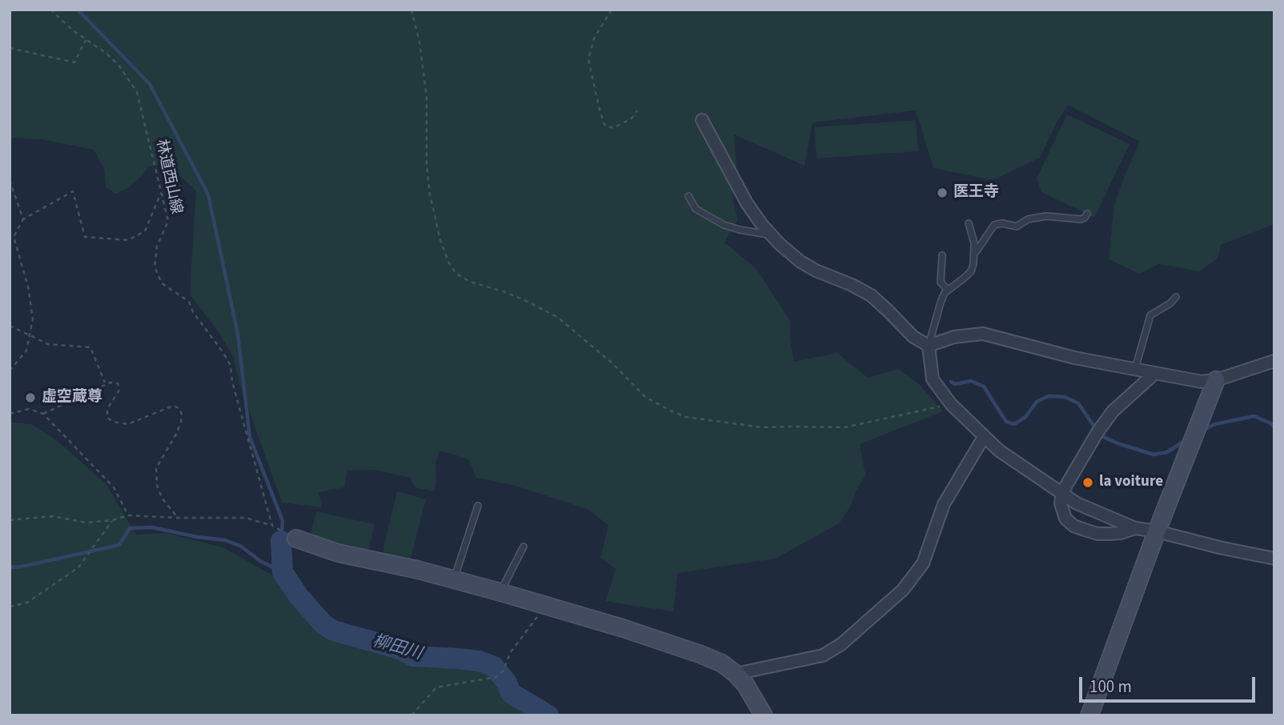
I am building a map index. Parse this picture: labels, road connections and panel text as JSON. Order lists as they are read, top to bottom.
{
  "streets": {
    "path": ["林道西山線"]
  },
  "water": ["柳田川"],
  "places": ["医王寺", "虚空蔵尊", "la voiture"],
  "scale_bar": "100 m"
}
